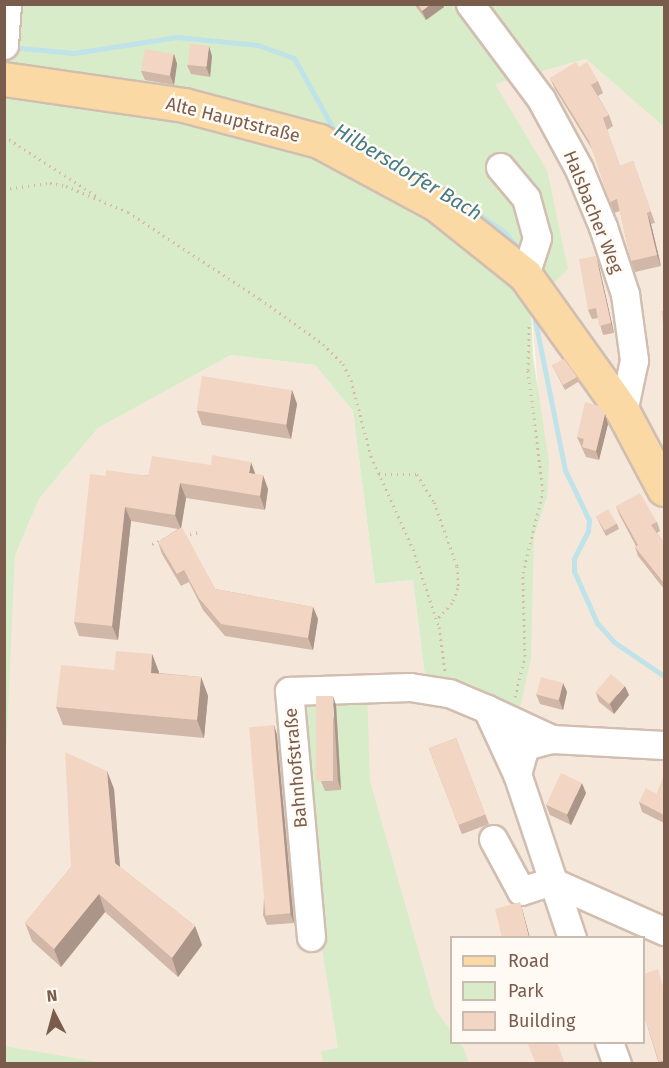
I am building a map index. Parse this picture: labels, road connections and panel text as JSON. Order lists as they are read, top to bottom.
{
  "streets": {
    "main road": ["Alte Hauptstraße"],
    "street": ["Halsbacher Weg", "Bahnhofstraße"]
  },
  "crossings": [
    ["Alte Hauptstraße", "Halsbacher Weg"]
  ],
  "water": ["Hilbersdorfer Bach"],
  "legend": ["Road", "Park", "Building"],
  "north": "top"
}
